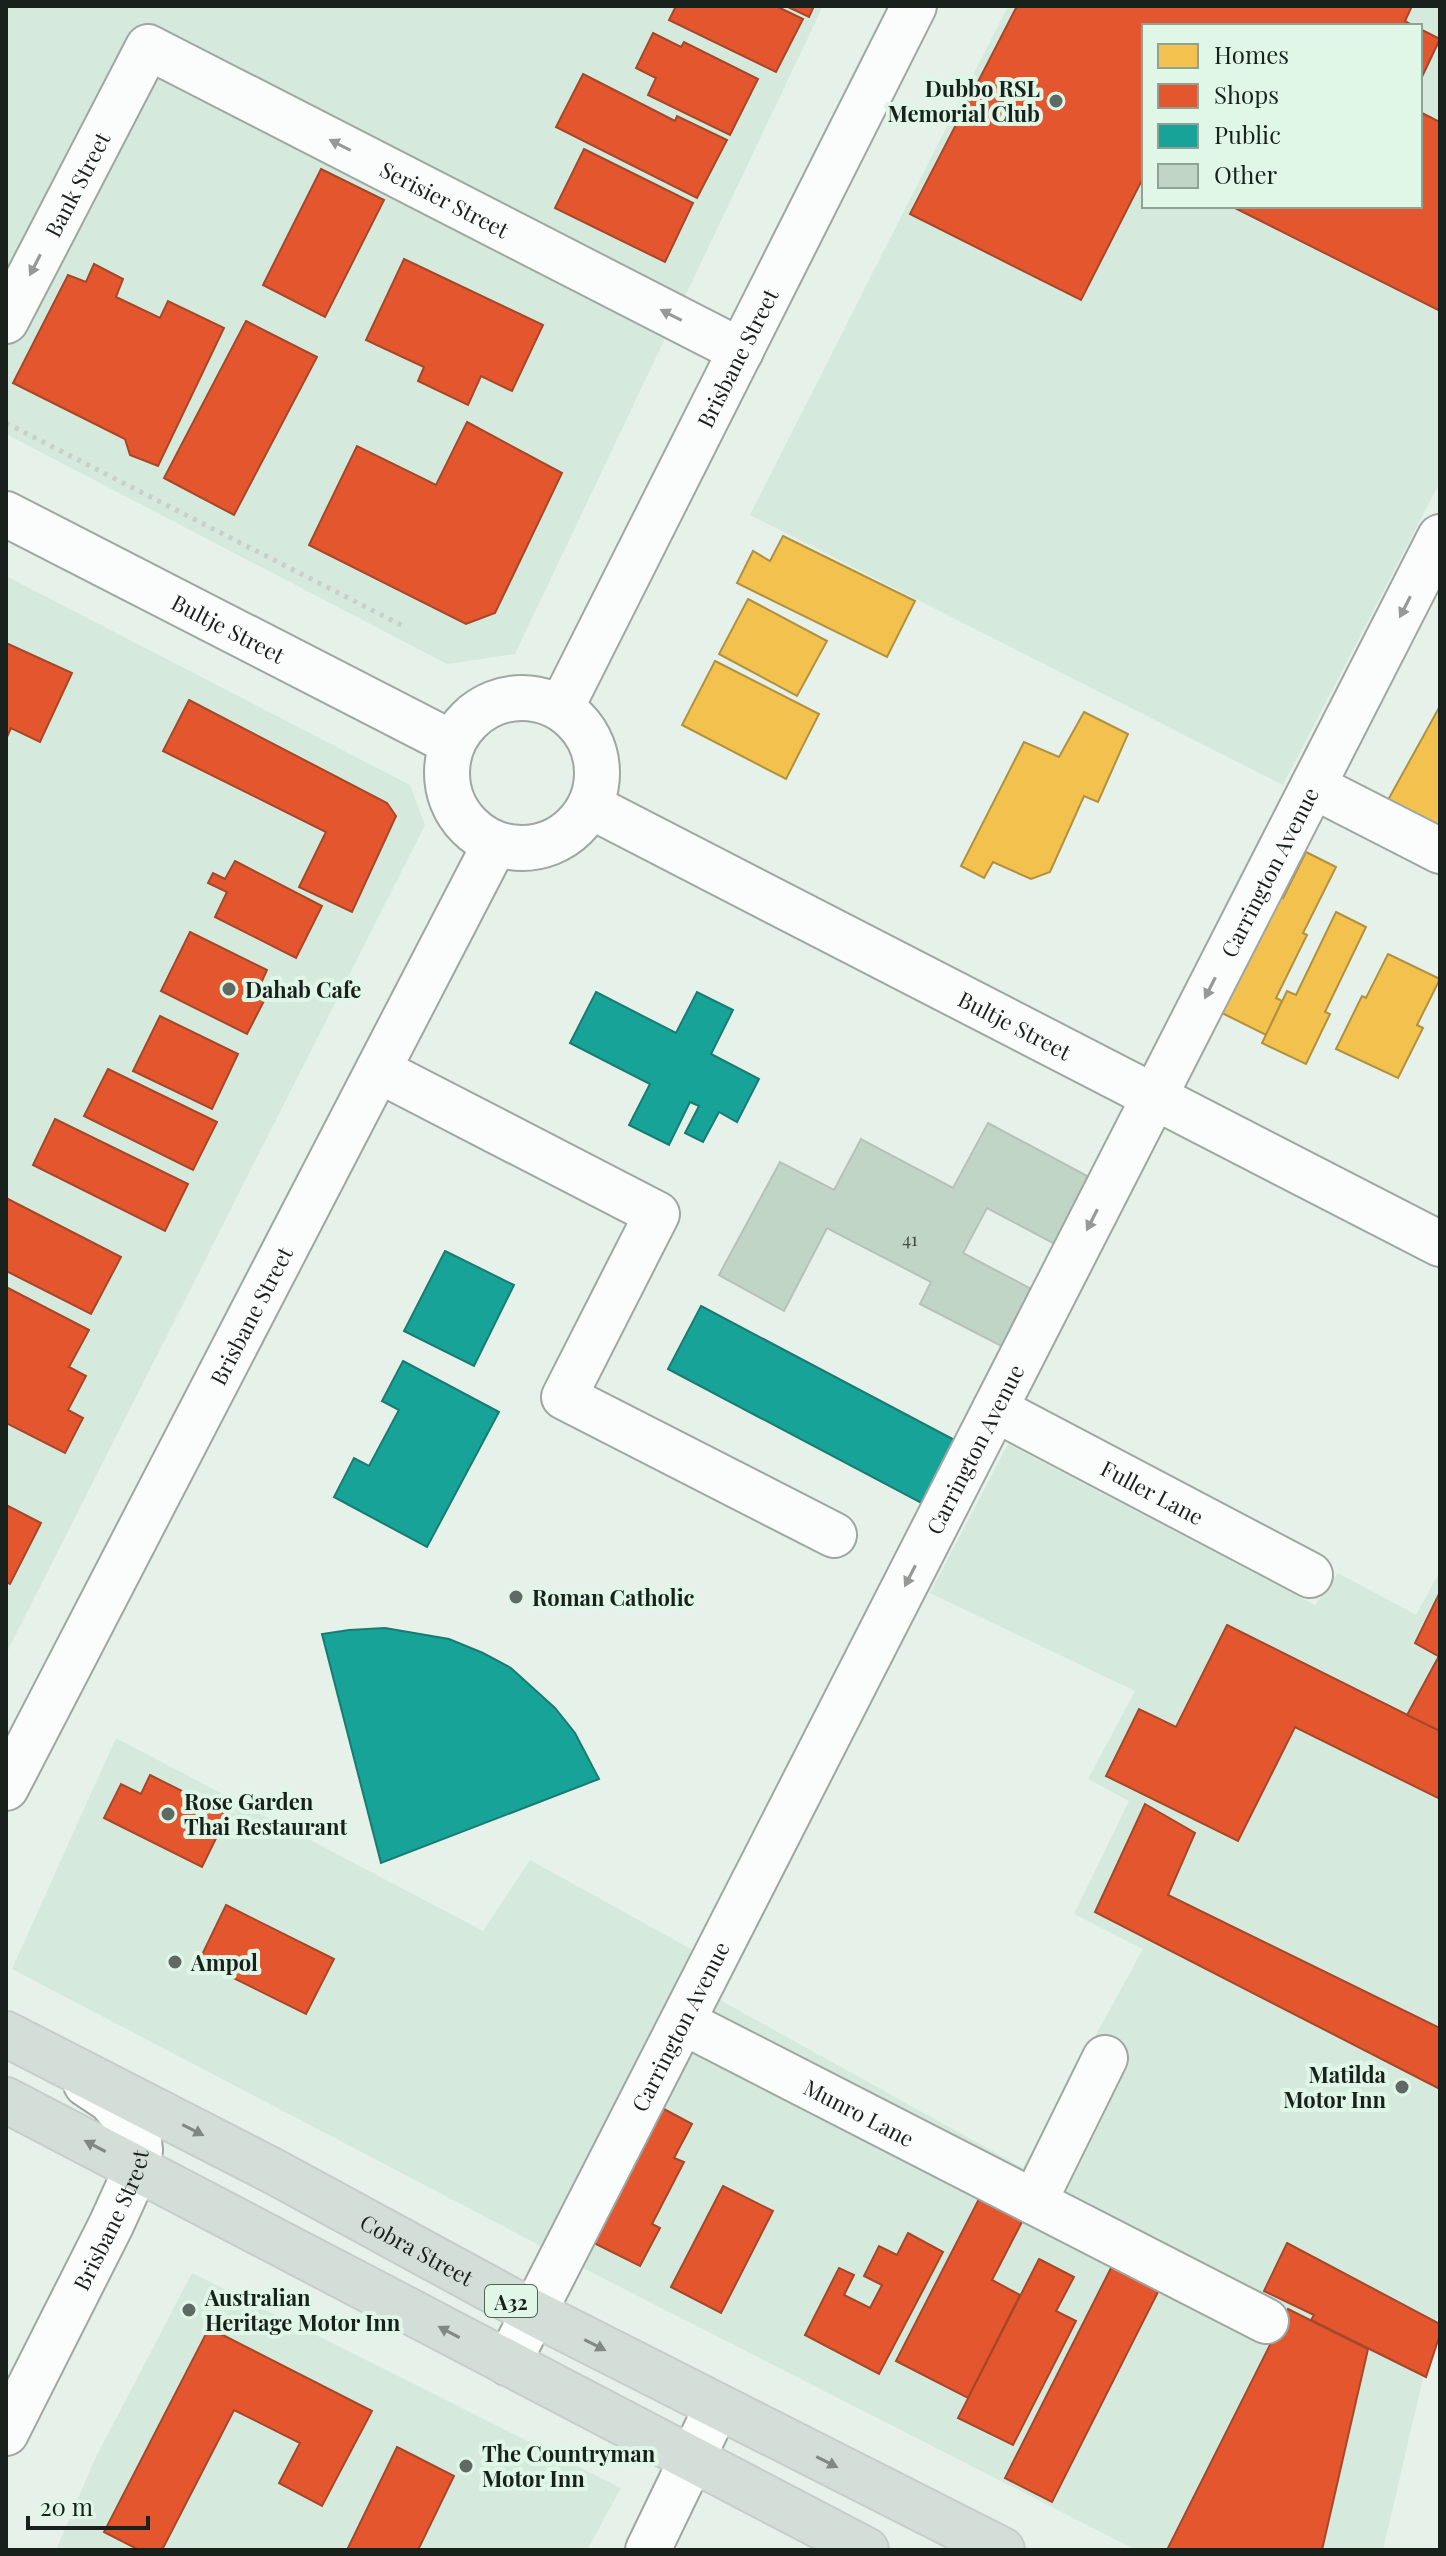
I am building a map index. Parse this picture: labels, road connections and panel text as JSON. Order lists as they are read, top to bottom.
{
  "streets": {
    "highway": ["Cobra Street", "A32"],
    "street": [
      "Bank Street",
      "Serisier Street",
      "Brisbane Street",
      "Bultje Street",
      "Carrington Avenue",
      "Fuller Lane",
      "Munro Lane"
    ]
  },
  "crossings": [
    ["Bank Street", "Serisier Street"],
    ["Serisier Street", "Brisbane Street"],
    ["Brisbane Street", "Bultje Street"],
    ["Brisbane Street", "Cobra Street"],
    ["Brisbane Street", "A32"],
    ["Bultje Street", "Carrington Avenue"],
    ["Carrington Avenue", "Fuller Lane"],
    ["Carrington Avenue", "Munro Lane"],
    ["Carrington Avenue", "Cobra Street"],
    ["Carrington Avenue", "A32"]
  ],
  "one_way": ["Bank Street", "Serisier Street", "Carrington Avenue"],
  "places": [
    "Dubbo RSL Memorial Club",
    "Dahab Cafe",
    "Roman Catholic",
    "Rose Garden Thai Restaurant",
    "Ampol",
    "Matilda Motor Inn",
    "Australian Heritage Motor Inn",
    "The Countryman Motor Inn"
  ],
  "house_numbers": ["41"],
  "legend": [
    "Homes",
    "Shops",
    "Public",
    "Other"
  ],
  "scale_bar": "20 m"
}
